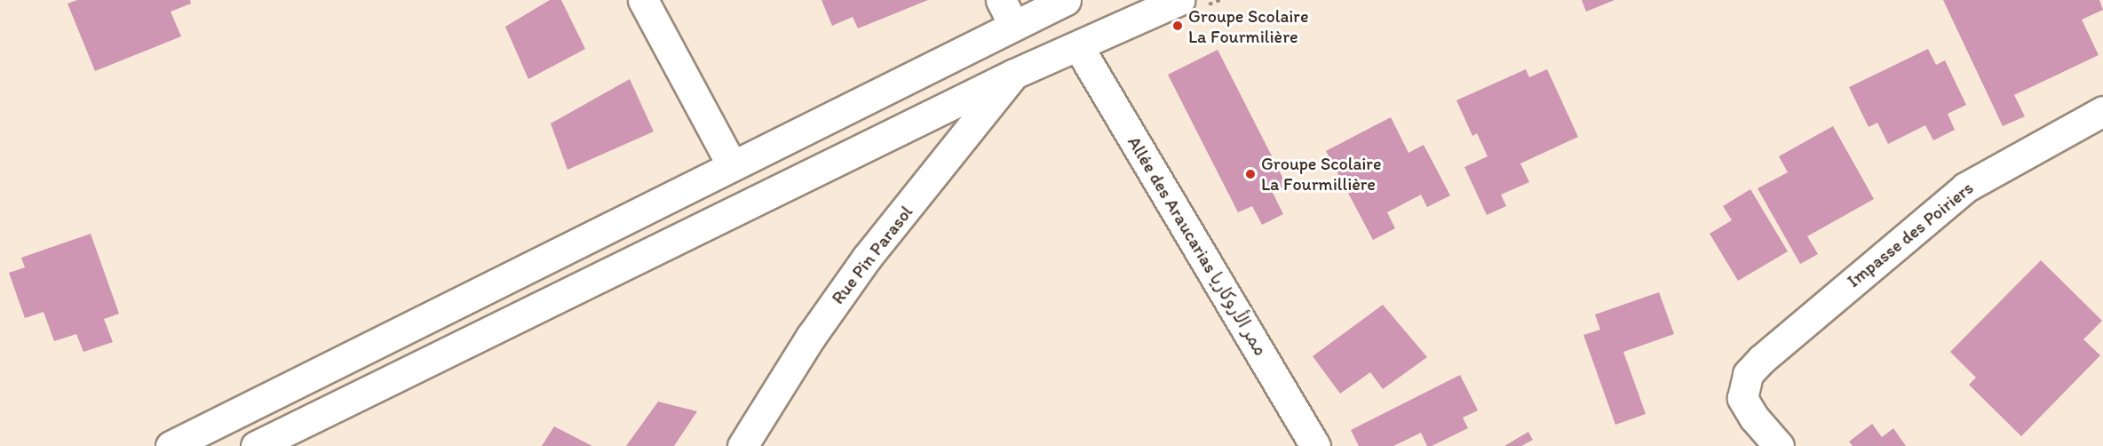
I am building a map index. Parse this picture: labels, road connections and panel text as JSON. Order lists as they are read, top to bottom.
{
  "streets": {
    "main road": ["Impasse des Poiriers", "Allée des Araucarias ممر الأروكاريا", "Rue Pin Parasol"]
  },
  "places": ["Groupe Scolaire La Fourmilière", "Groupe Scolaire La Fourmillière"]
}
